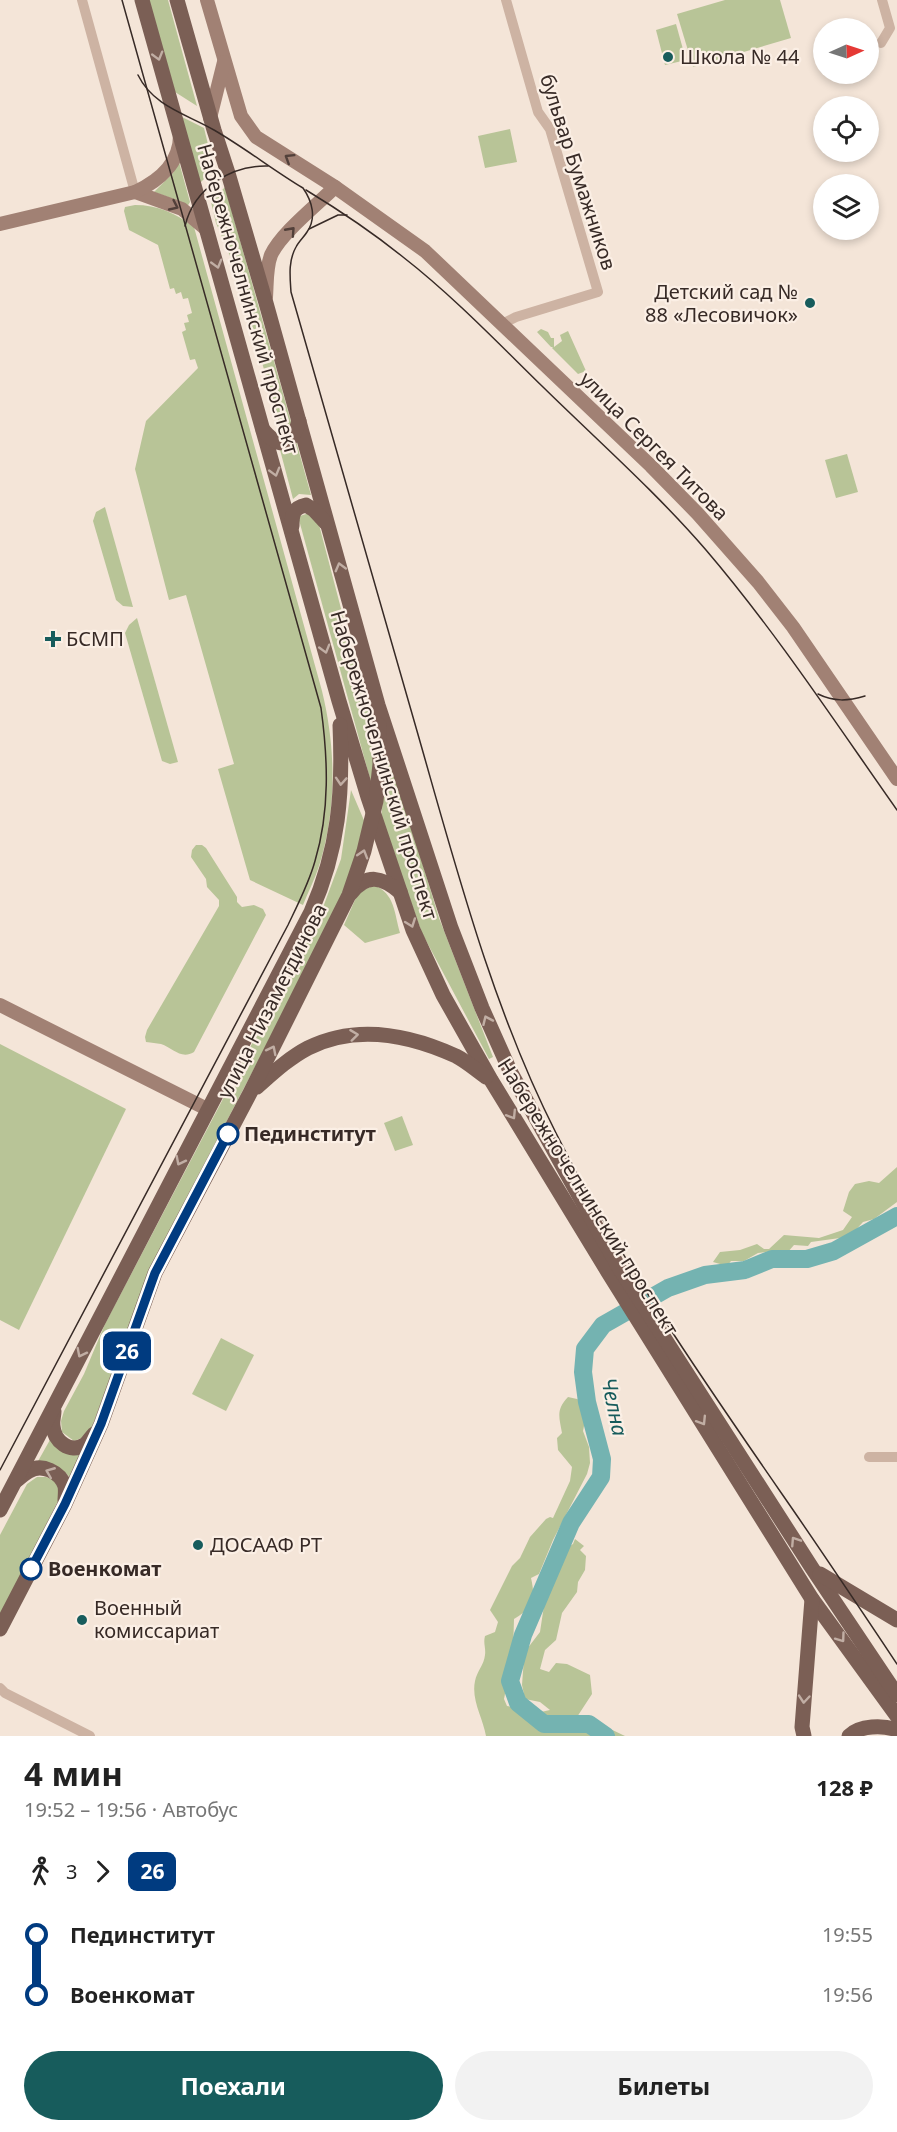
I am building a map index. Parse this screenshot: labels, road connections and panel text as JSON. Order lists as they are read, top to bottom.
{
  "streets": {
    "main road": ["Набережночелнинский проспект", "улица Сергея Титова", "улица Низаметдинова"],
    "street": ["бульвар Бумажников"]
  },
  "crossings": [
    ["бульвар Бумажников", "улица Сергея Титова"],
    ["Набережночелнинский проспект", "улица Низаметдинова"]
  ],
  "water": ["Челна"],
  "places": {
    "other": [
      "Школа № 44",
      "Детский сад № 88 «Лесовичок»",
      "Пединститут",
      "ДОСААФ РТ",
      "Военкомат",
      "Военный комиссариат"
    ],
    "health": ["БСМП"]
  },
  "lines": ["bus line 26"],
  "north": "right",
  "page": {
    "on_map": "26",
    "heading": ["4 мин", "19:52 – 19:56 · Автобус", "128 ₽"],
    "legs": ["3", "26"],
    "list": [
      {
        "name": "Пединститут",
        "value": "19:55"
      },
      {
        "name": "Военкомат",
        "value": "19:56"
      }
    ],
    "buttons": ["Поехали", "Билеты"]
  }
}
